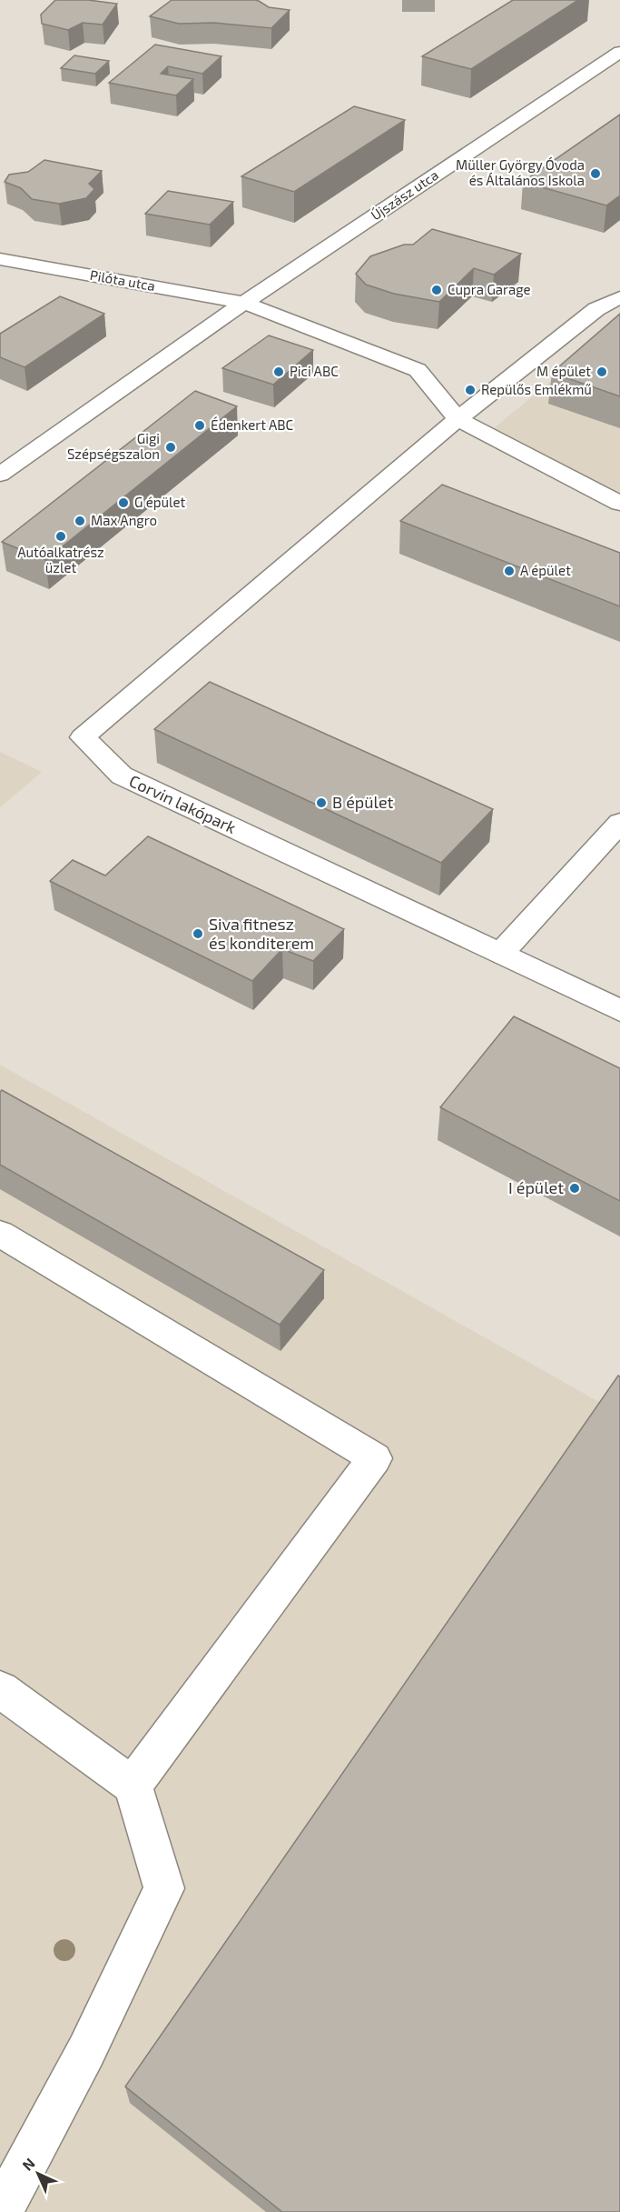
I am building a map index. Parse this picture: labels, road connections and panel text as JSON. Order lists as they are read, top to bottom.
{
  "streets": {
    "street": ["Újszász utca", "Pilóta utca", "Corvin lakópark"]
  },
  "crossings": [
    ["Újszász utca", "Pilóta utca"]
  ],
  "places": [
    "Müller György Óvoda és Általános Iskola",
    "Cupra Garage",
    "Pici ABC",
    "M épület",
    "Repülős Emlékmű",
    "Édenkert ABC",
    "Gigi Szépségszalon",
    "G épület",
    "Max Angro",
    "Autóalkatrész üzlet",
    "A épület",
    "B épület",
    "Siva fitnesz és konditerem",
    "I épület"
  ],
  "north": "top left"
}
